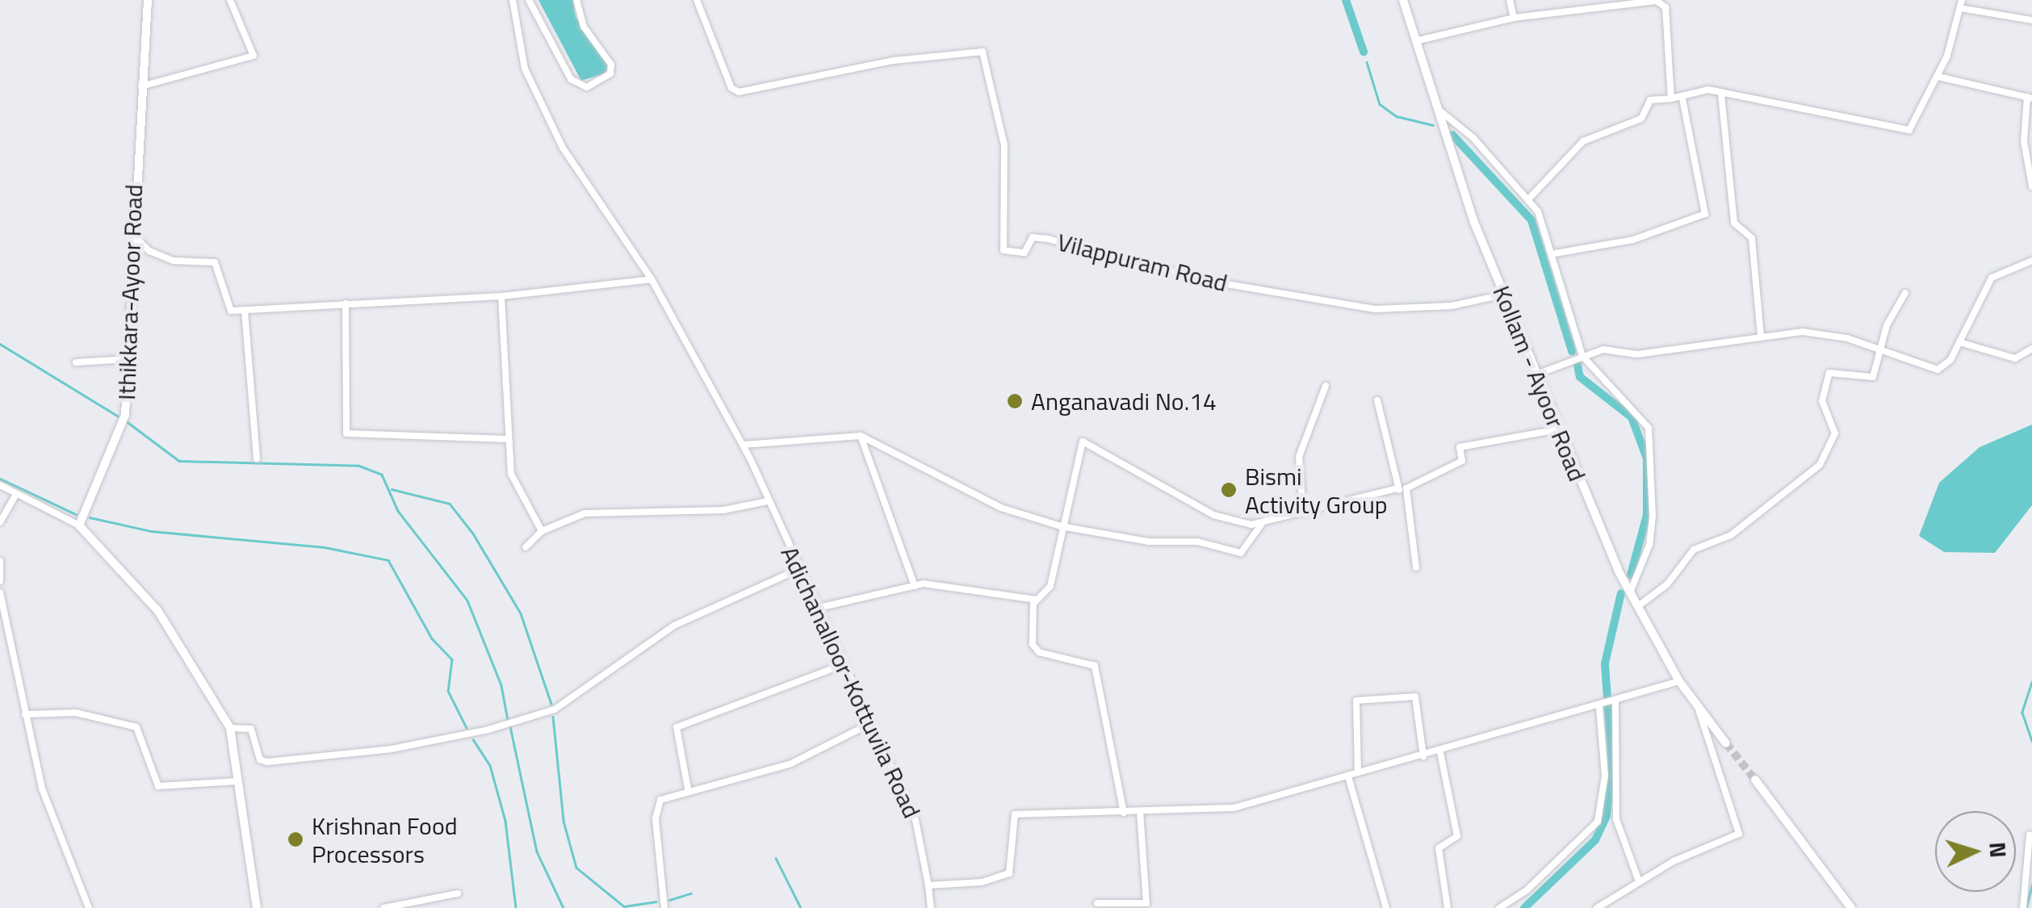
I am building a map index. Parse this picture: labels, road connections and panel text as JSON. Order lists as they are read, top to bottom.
{
  "streets": {
    "main road": ["Ithikkara-Ayoor Road", "Kollam - Ayoor Road"],
    "street": ["Vilappuram Road", "Adichanalloor-Kottuvila Road"]
  },
  "crossings": [
    ["Vilappuram Road", "Kollam - Ayoor Road"]
  ],
  "places": ["Anganavadi No.14", "Bismi Activity Group", "Krishnan Food Processors"],
  "north": "right"
}
